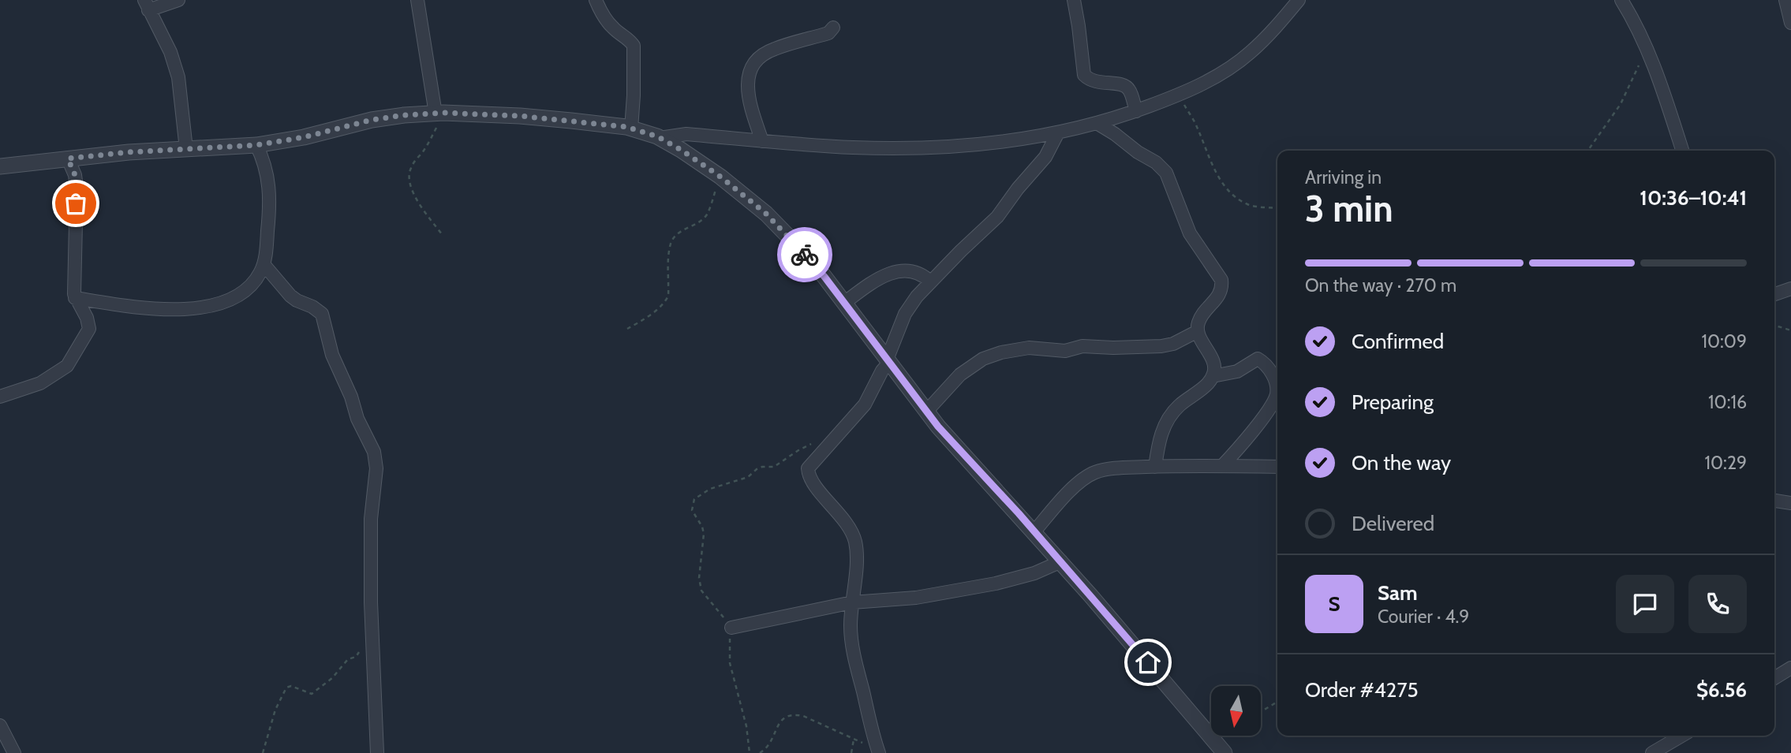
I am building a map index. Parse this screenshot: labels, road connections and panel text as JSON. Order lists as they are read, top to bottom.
{
  "north": "bottom",
  "page": {
    "heading": ["3 min", "Arriving in", "10:36–10:41"],
    "panel": [
      "Sam",
      "Courier · 4.9",
      "Order #4275",
      "$6.56"
    ],
    "bar": "On the way · 270 m",
    "list": [
      ["Confirmed", "10:09"],
      ["Preparing", "10:16"],
      ["On the way", "10:29"],
      "Delivered"
    ],
    "round": "S"
  }
}
